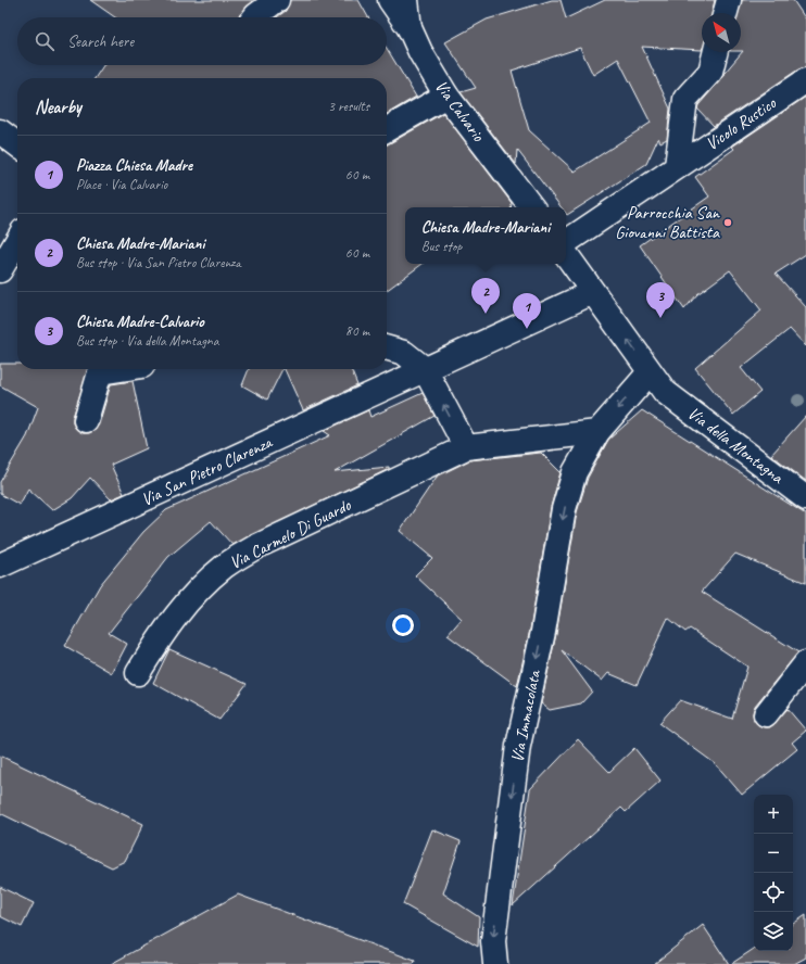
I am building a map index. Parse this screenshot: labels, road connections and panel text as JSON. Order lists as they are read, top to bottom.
{
  "streets": {
    "street": [
      "Via Calvario",
      "Vicolo Rustico",
      "Via della Montagna",
      "Via San Pietro Clarenza",
      "Via Carmelo Di Guardo",
      "Via Immacolata"
    ]
  },
  "crossings": [
    ["Via della Montagna", "Via San Pietro Clarenza"],
    ["Via della Montagna", "Via Immacolata"],
    ["Via Carmelo Di Guardo", "Via Immacolata"]
  ],
  "one_way": ["Via Immacolata"],
  "places": ["Parrocchia San Giovanni Battista"],
  "north": "top left",
  "page": {
    "search": "Search here",
    "heading": ["Nearby", "3 results"],
    "list": [
      {
        "mark": "1",
        "name": "Piazza Chiesa Madre",
        "note": "Place · Via Calvario",
        "value": "60 m"
      },
      {
        "mark": "2",
        "name": "Chiesa Madre-Mariani",
        "note": "Bus stop · Via San Pietro Clarenza",
        "value": "60 m"
      },
      {
        "mark": "3",
        "name": "Chiesa Madre-Calvario",
        "note": "Bus stop · Via della Montagna",
        "value": "80 m"
      }
    ],
    "popup": ["Chiesa Madre-Mariani", "Bus stop"],
    "pins": ["2", "3", "1"],
    "map_buttons": ["+", "−"]
  }
}
